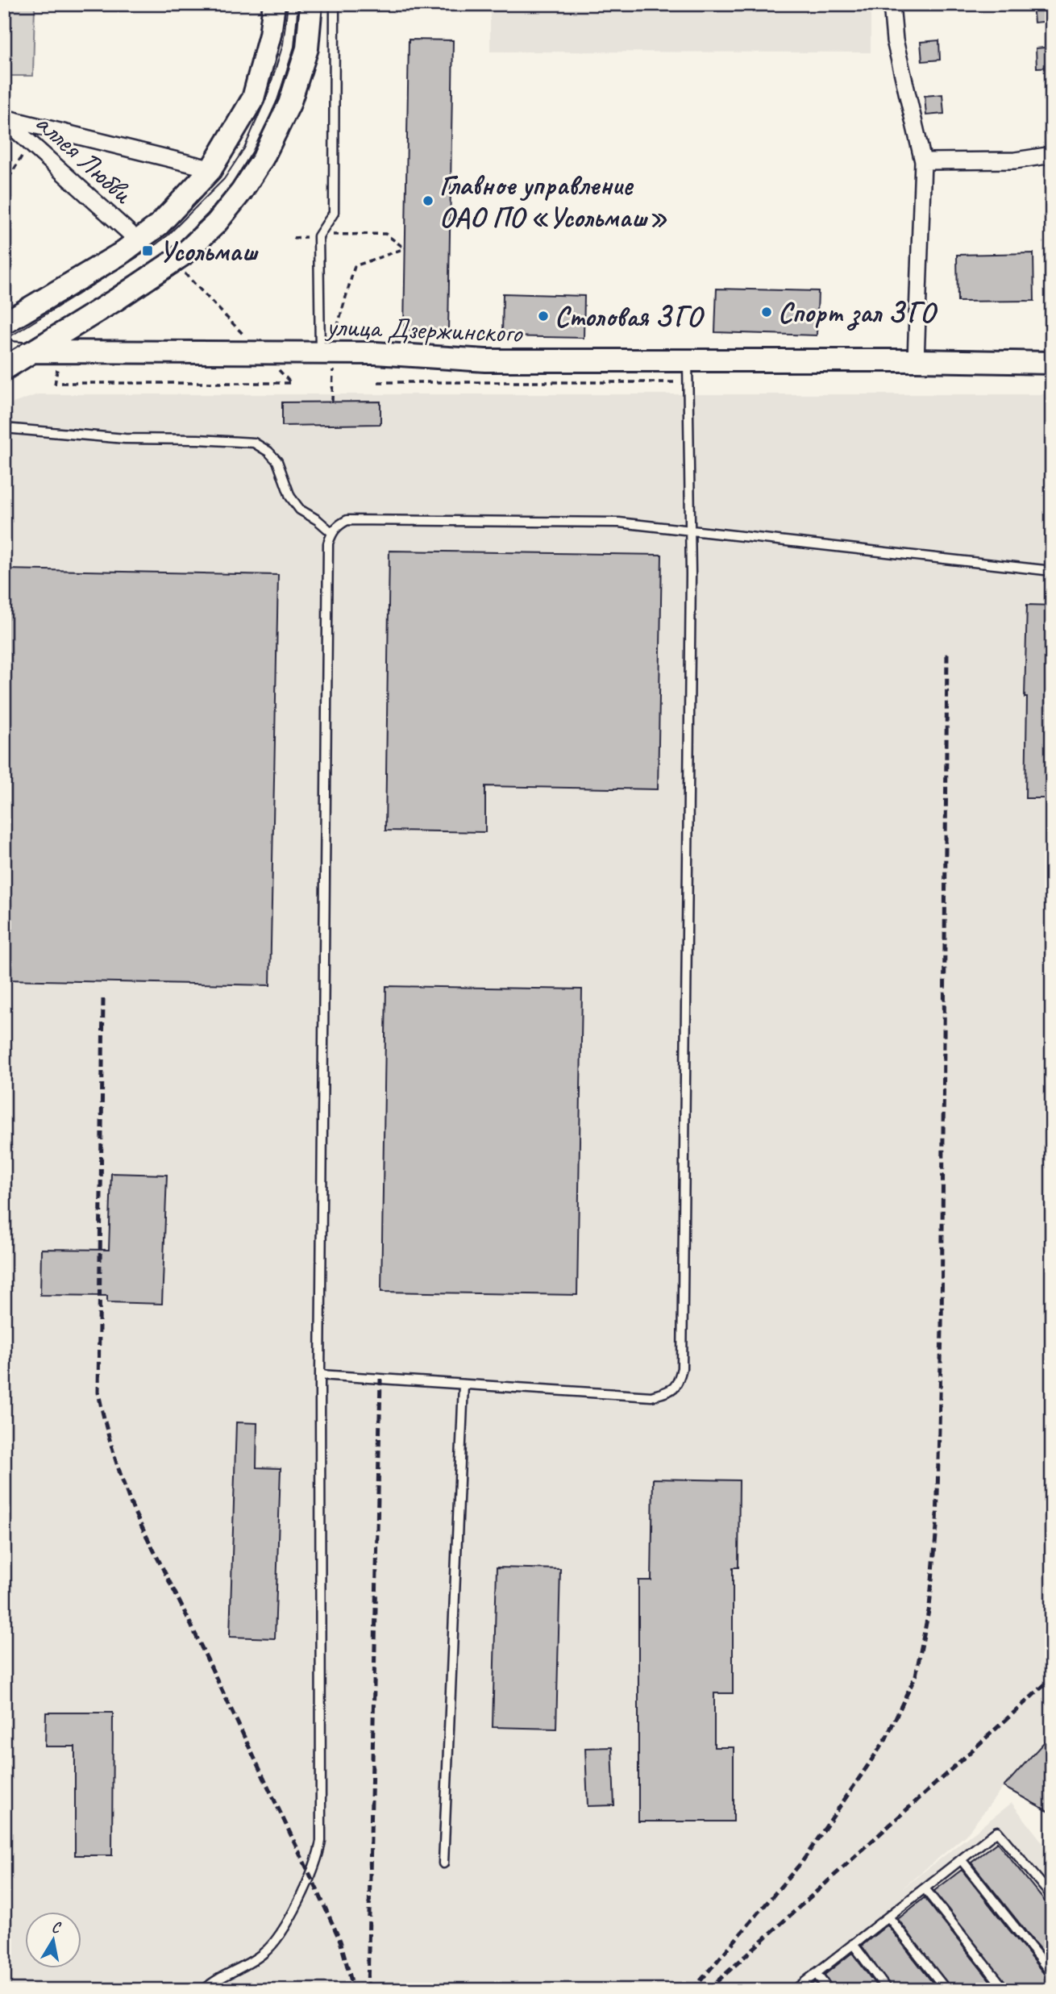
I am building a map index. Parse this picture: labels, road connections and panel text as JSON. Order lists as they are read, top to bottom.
{
  "streets": {
    "street": ["аллея Любви", "улица Дзержинского"]
  },
  "places": {
    "other": ["Главное управление ОАО ПО «Усольмаш»", "Спорт зал ЗГО", "Столовая ЗГО"],
    "transit": ["Усольмаш"]
  },
  "north": "top"
}
